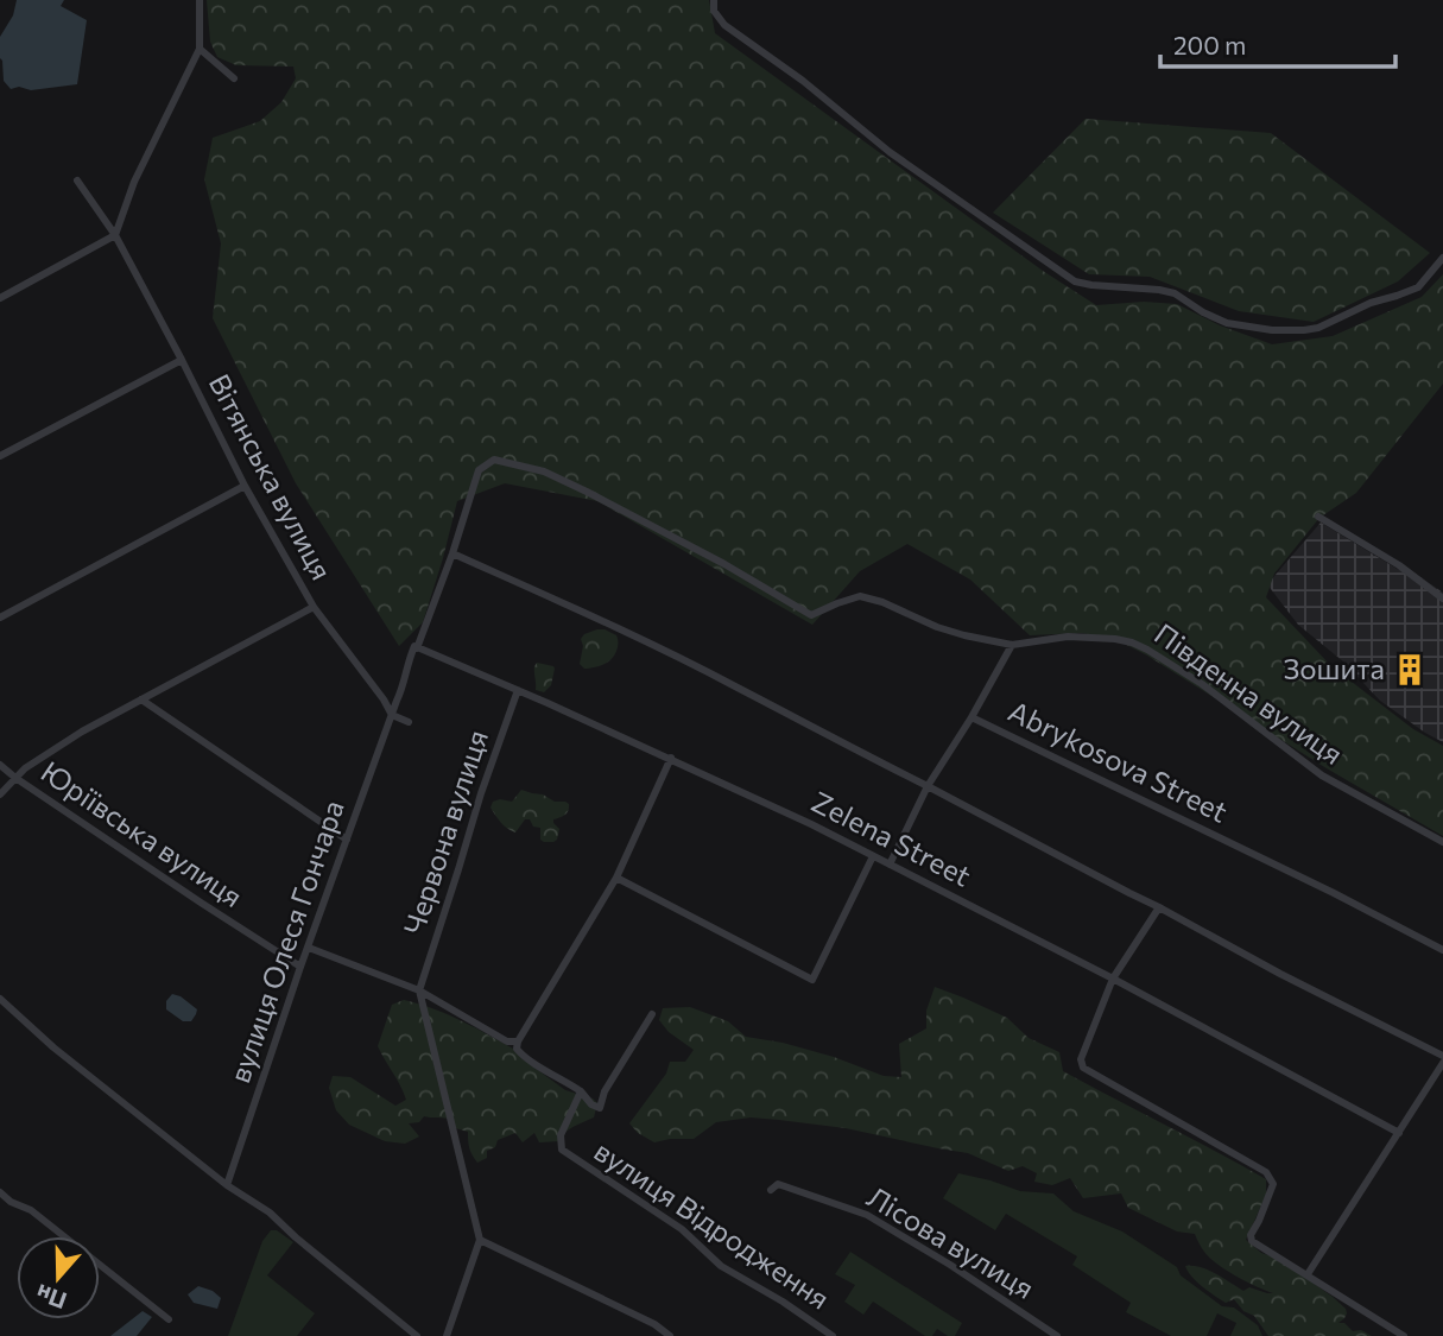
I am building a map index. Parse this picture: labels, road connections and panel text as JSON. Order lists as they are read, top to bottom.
{
  "streets": {
    "street": [
      "Вітянська вулиця",
      "Південна вулиця",
      "Abrykosova Street",
      "Червона вулиця",
      "Юріївська вулиця",
      "Zelena Street",
      "вулиця Олеся Гончара",
      "вулиця Відродження",
      "Лісова вулиця"
    ]
  },
  "crossings": [
    ["Вітянська вулиця", "вулиця Олеся Гончара"],
    ["Abrykosova Street", "Zelena Street"],
    ["Червона вулиця", "Zelena Street"],
    ["Юріївська вулиця", "вулиця Олеся Гончара"]
  ],
  "places": {
    "building": ["Зошита"]
  },
  "scale_bar": "200 m",
  "north": "bottom"
}
